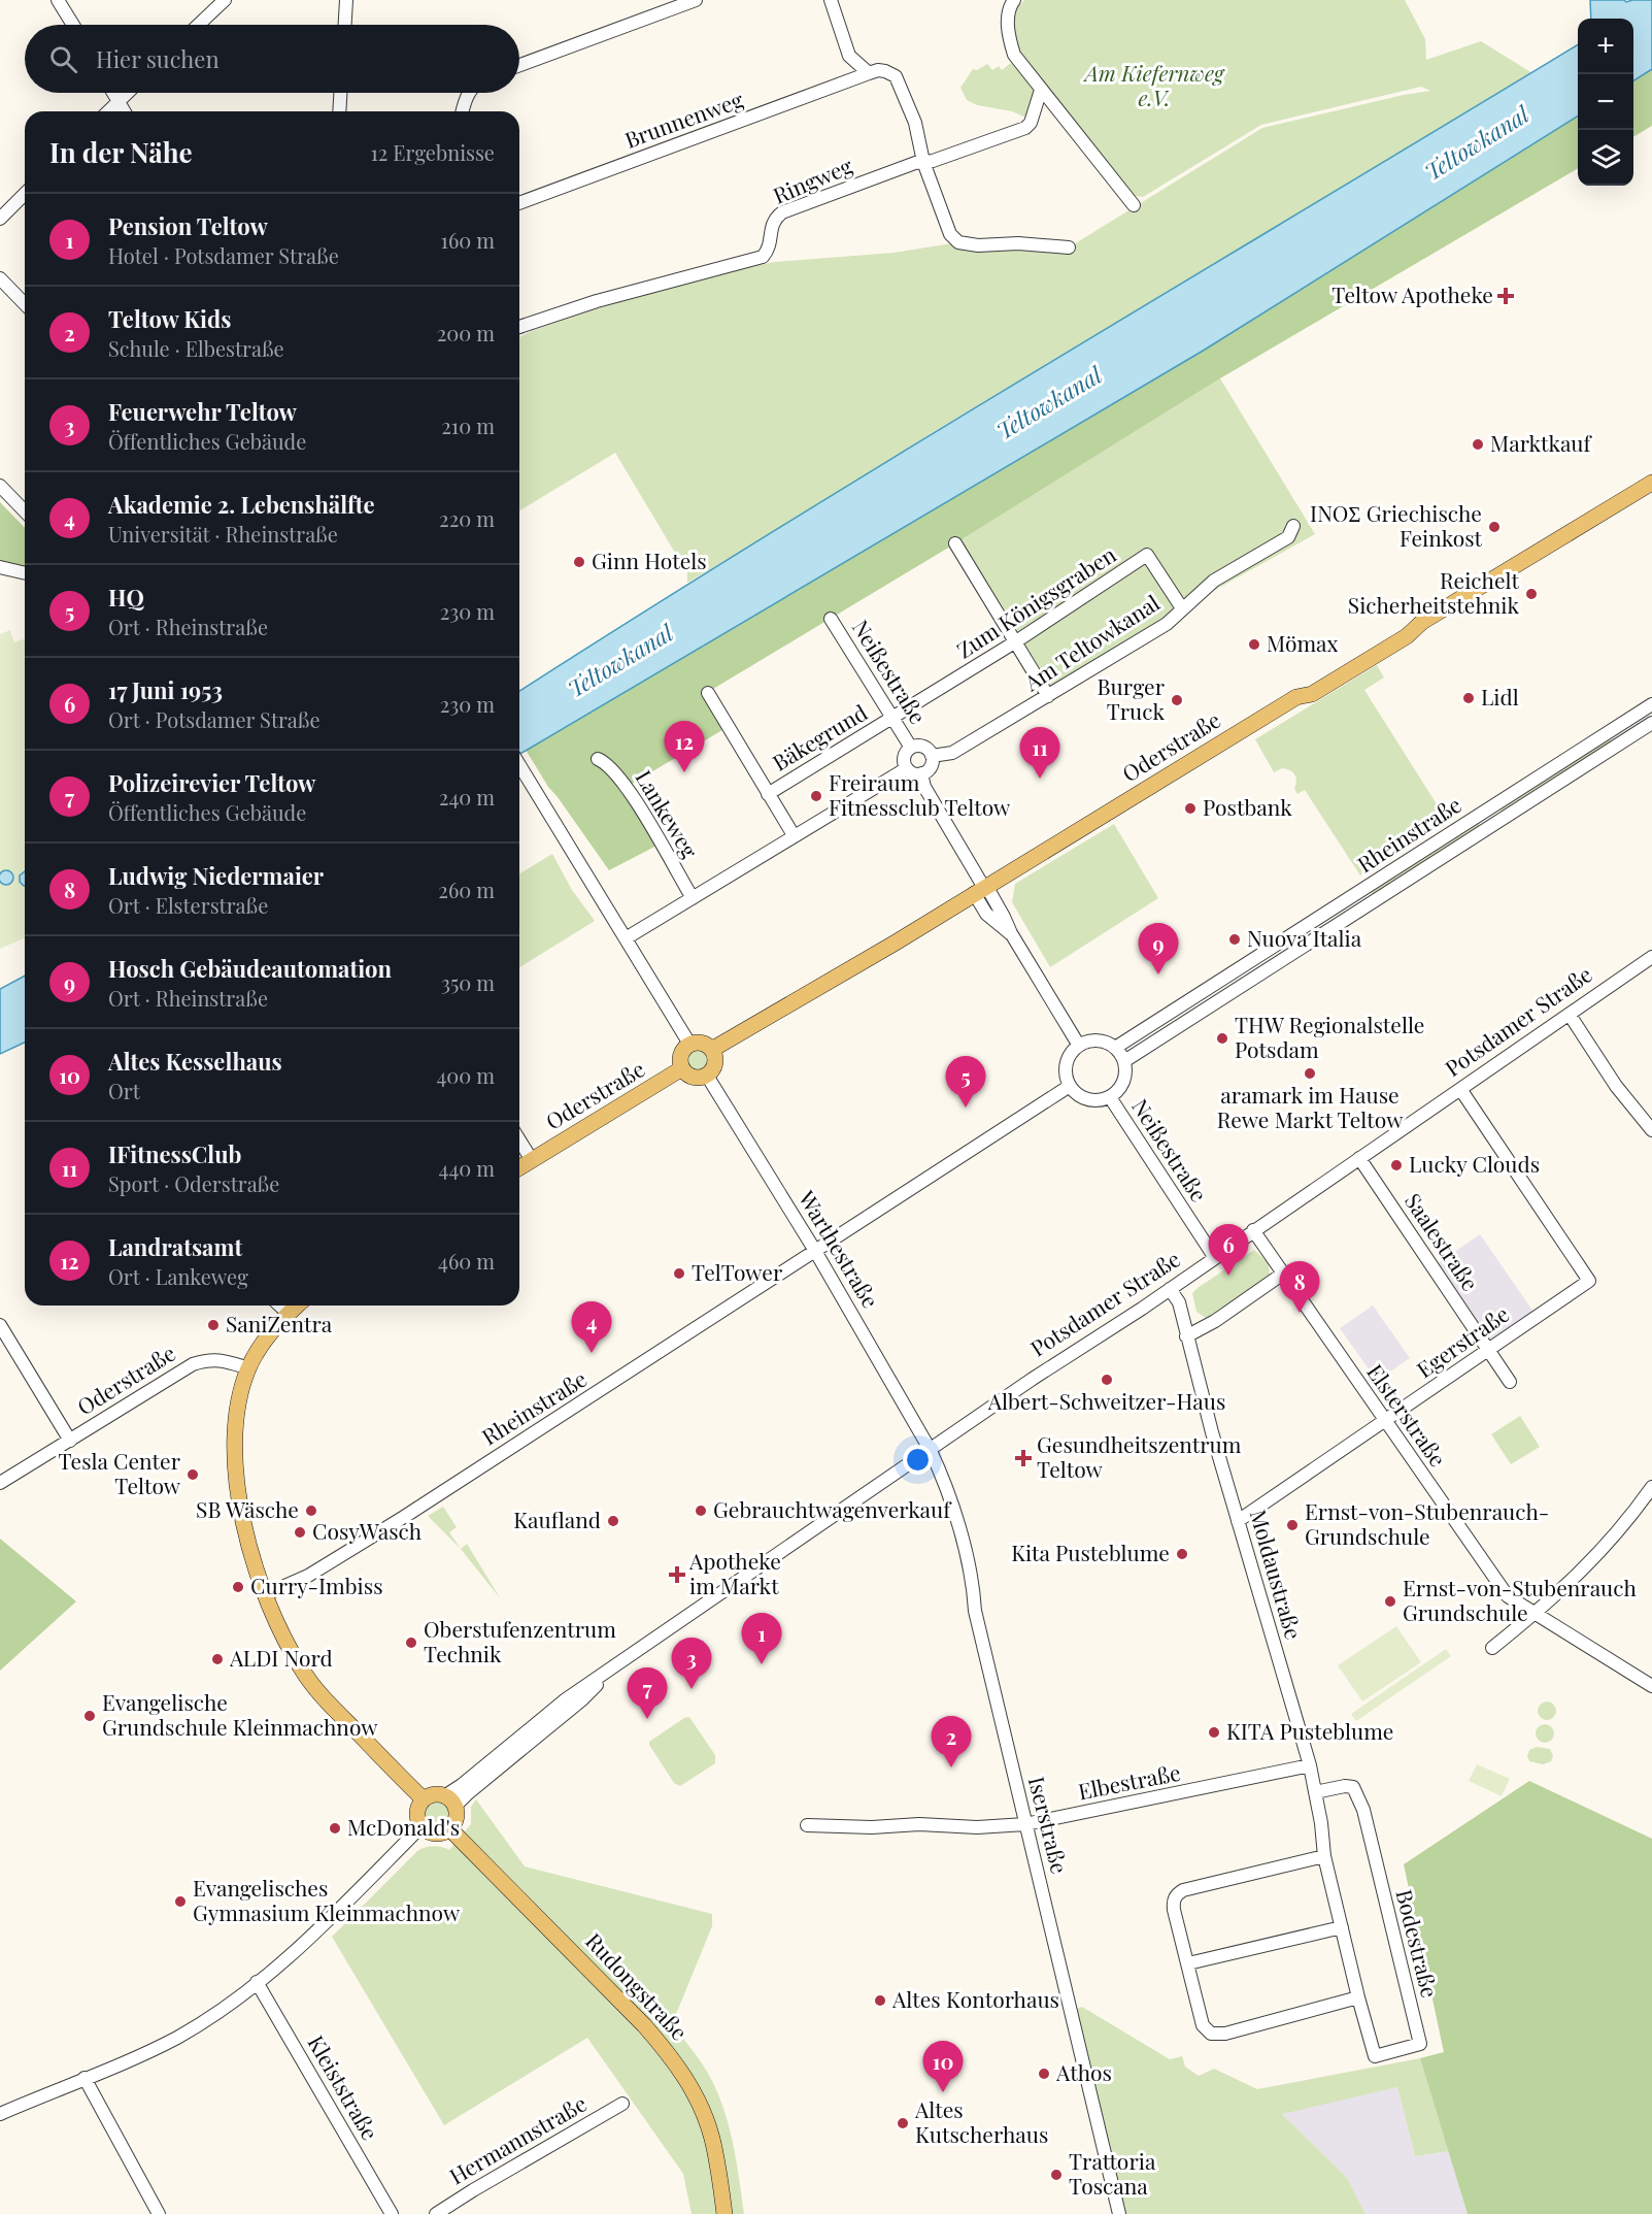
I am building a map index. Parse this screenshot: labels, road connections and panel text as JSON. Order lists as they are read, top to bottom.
{
  "streets": {
    "main road": ["Oderstraße", "Rudongstraße"],
    "street": [
      "Brunnenweg",
      "Ringweg",
      "Zum Königsgraben",
      "Am Teltowkanal",
      "Neißestraße",
      "Bäkegrund",
      "Lankeweg",
      "Rheinstraße",
      "Potsdamer Straße",
      "Saalestraße",
      "Warthestraße",
      "Egerstraße",
      "Elsterstraße",
      "Moldaustraße",
      "Elbestraße",
      "Iserstraße",
      "Bodestraße",
      "Kleiststraße",
      "Hermannstraße"
    ]
  },
  "crossings": [
    ["Zum Königsgraben", "Am Teltowkanal"],
    ["Zum Königsgraben", "Neißestraße"],
    ["Zum Königsgraben", "Bäkegrund"],
    ["Am Teltowkanal", "Neißestraße"],
    ["Neißestraße", "Bäkegrund"],
    ["Neißestraße", "Rheinstraße"],
    ["Neißestraße", "Potsdamer Straße"],
    ["Oderstraße", "Warthestraße"],
    ["Rheinstraße", "Warthestraße"],
    ["Potsdamer Straße", "Saalestraße"],
    ["Potsdamer Straße", "Warthestraße"],
    ["Potsdamer Straße", "Egerstraße"],
    ["Potsdamer Straße", "Elsterstraße"],
    ["Potsdamer Straße", "Moldaustraße"],
    ["Potsdamer Straße", "Iserstraße"],
    ["Potsdamer Straße", "Rudongstraße"],
    ["Saalestraße", "Egerstraße"],
    ["Warthestraße", "Iserstraße"],
    ["Egerstraße", "Elsterstraße"],
    ["Egerstraße", "Moldaustraße"],
    ["Moldaustraße", "Elbestraße"],
    ["Moldaustraße", "Bodestraße"],
    ["Elbestraße", "Iserstraße"],
    ["Elbestraße", "Bodestraße"]
  ],
  "water": ["Teltowkanal"],
  "parks": ["Am Kiefernweg e.V."],
  "places": {
    "health": ["Teltow Apotheke", "Gesundheitszentrum Teltow", "Apotheke im Markt"],
    "other": [
      "Marktkauf",
      "INOΣ Griechische Feinkost",
      "Ginn Hotels",
      "Reichelt Sicherheitstehnik",
      "Mömax",
      "Lidl",
      "Burger Truck",
      "Freiraum Fitnessclub Teltow",
      "Postbank",
      "Nuova Italia",
      "THW Regionalstelle Potsdam",
      "aramark im Hause Rewe Markt Teltow",
      "Lucky Clouds",
      "TelTower",
      "SaniZentra",
      "Albert-Schweitzer-Haus",
      "Tesla Center Teltow",
      "SB Wäsche",
      "Gebrauchtwagenverkauf",
      "Kaufland",
      "Ernst-von-Stubenrauch- Grundschule",
      "CosyWasch",
      "Kita Pusteblume",
      "Curry-Imbiss",
      "Ernst-von-Stubenrauch Grundschule",
      "Oberstufenzentrum Technik",
      "ALDI Nord",
      "Evangelische Grundschule Kleinmachnow",
      "KITA Pusteblume",
      "McDonald's",
      "Evangelisches Gymnasium Kleinmachnow",
      "Altes Kontorhaus",
      "Athos",
      "Altes Kutscherhaus",
      "Trattoria Toscana"
    ]
  },
  "page": {
    "map_buttons": ["+", "−"],
    "search": "Hier suchen",
    "heading": ["In der Nähe", "12 Ergebnisse"],
    "list": [
      {
        "mark": "1",
        "name": "Pension Teltow",
        "note": "Hotel · Potsdamer Straße",
        "value": "160 m"
      },
      {
        "mark": "2",
        "name": "Teltow Kids",
        "note": "Schule · Elbestraße",
        "value": "200 m"
      },
      {
        "mark": "3",
        "name": "Feuerwehr Teltow",
        "note": "Öffentliches Gebäude",
        "value": "210 m"
      },
      {
        "mark": "4",
        "name": "Akademie 2. Lebenshälfte",
        "note": "Universität · Rheinstraße",
        "value": "220 m"
      },
      {
        "mark": "5",
        "name": "HQ",
        "note": "Ort · Rheinstraße",
        "value": "230 m"
      },
      {
        "mark": "6",
        "name": "17 Juni 1953",
        "note": "Ort · Potsdamer Straße",
        "value": "230 m"
      },
      {
        "mark": "7",
        "name": "Polizeirevier Teltow",
        "note": "Öffentliches Gebäude",
        "value": "240 m"
      },
      {
        "mark": "8",
        "name": "Ludwig Niedermaier",
        "note": "Ort · Elsterstraße",
        "value": "260 m"
      },
      {
        "mark": "9",
        "name": "Hosch Gebäudeautomation",
        "note": "Ort · Rheinstraße",
        "value": "350 m"
      },
      {
        "mark": "10",
        "name": "Altes Kesselhaus",
        "note": "Ort",
        "value": "400 m"
      },
      {
        "mark": "11",
        "name": "IFitnessClub",
        "note": "Sport · Oderstraße",
        "value": "440 m"
      },
      {
        "mark": "12",
        "name": "Landratsamt",
        "note": "Ort · Lankeweg",
        "value": "460 m"
      }
    ],
    "pins": [
      "12",
      "11",
      "9",
      "5",
      "6",
      "8",
      "4",
      "1",
      "3",
      "7",
      "2",
      "10"
    ]
  }
}
